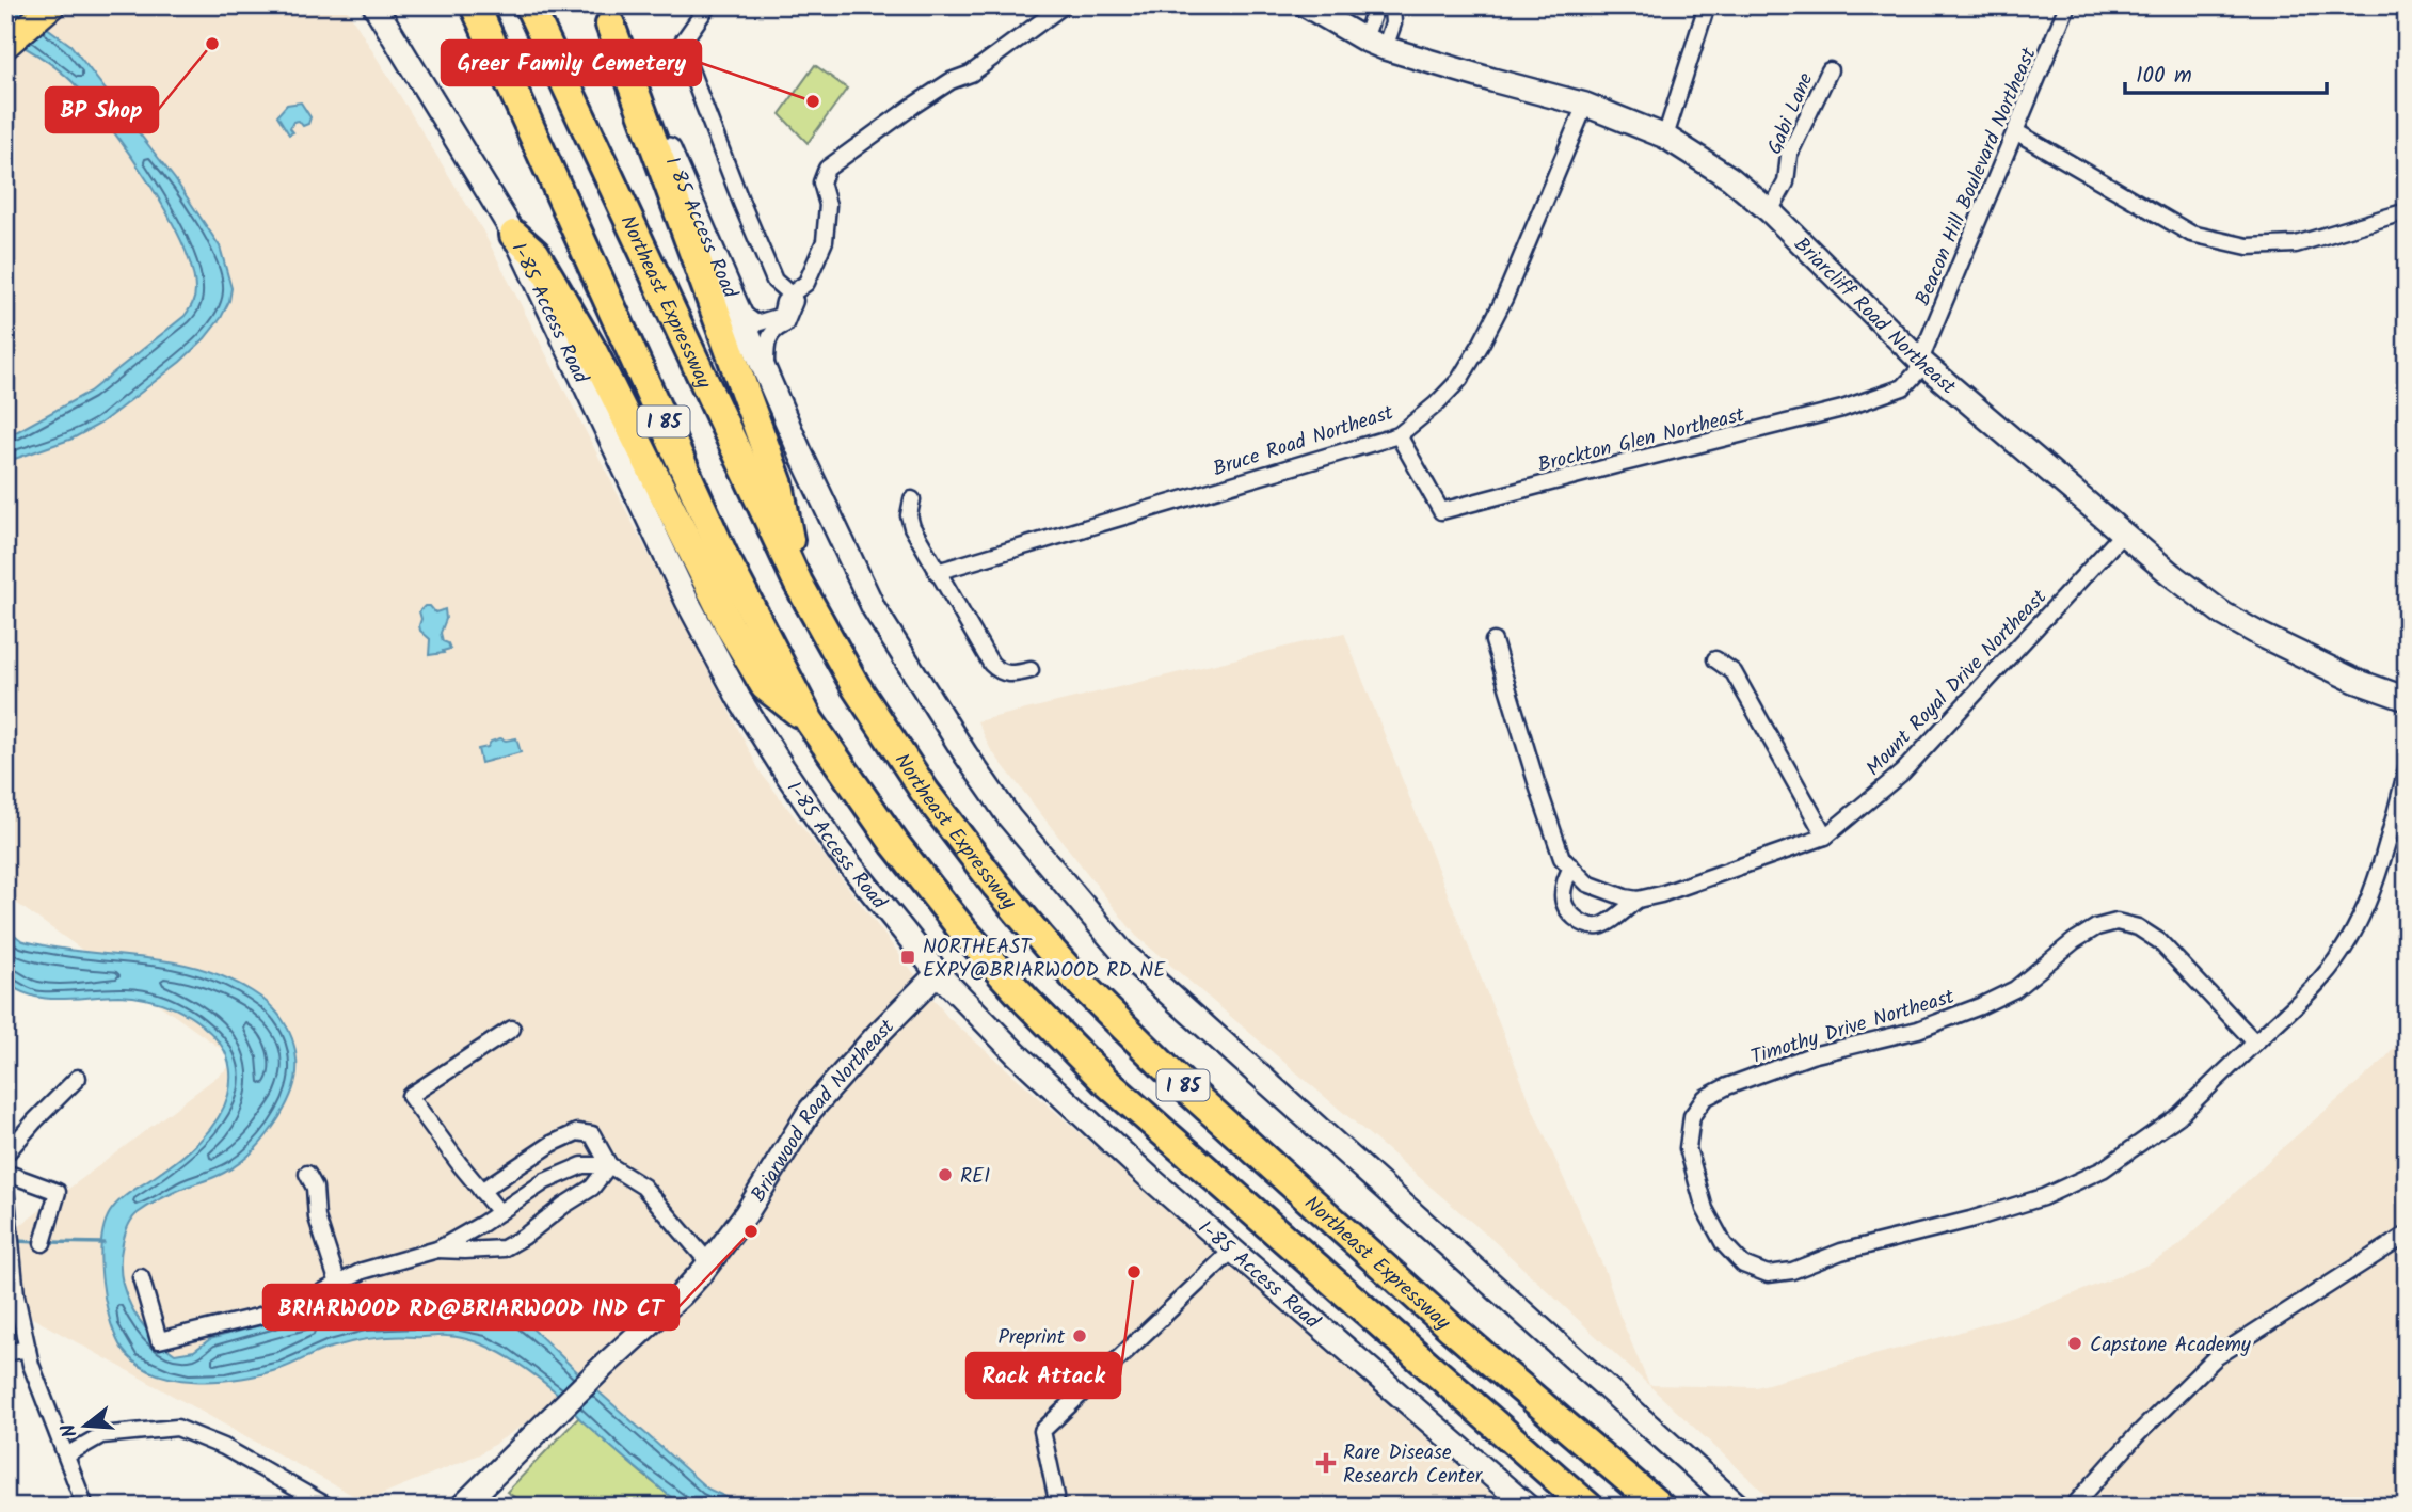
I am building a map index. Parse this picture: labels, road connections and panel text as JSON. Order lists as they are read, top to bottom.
{
  "streets": {
    "highway": ["Northeast Expressway", "I 85"],
    "main road": [
      "I 85 Access Road",
      "I-85 Access Road",
      "Briarcliff Road Northeast",
      "Briarwood Road Northeast"
    ],
    "street": [
      "Gabi Lane",
      "Beacon Hill Boulevard Northeast",
      "Brockton Glen Northeast",
      "Bruce Road Northeast",
      "Mount Royal Drive Northeast",
      "Timothy Drive Northeast"
    ]
  },
  "crossings": [
    ["Gabi Lane", "Briarcliff Road Northeast"],
    ["Beacon Hill Boulevard Northeast", "Briarcliff Road Northeast"],
    ["Beacon Hill Boulevard Northeast", "Brockton Glen Northeast"],
    ["I-85 Access Road", "Briarwood Road Northeast"],
    ["Briarcliff Road Northeast", "Brockton Glen Northeast"],
    ["Briarcliff Road Northeast", "Bruce Road Northeast"],
    ["Briarcliff Road Northeast", "Mount Royal Drive Northeast"],
    ["Brockton Glen Northeast", "Bruce Road Northeast"]
  ],
  "places": {
    "other": [
      "BP Shop",
      "Greer Family Cemetery",
      "REI",
      "BRIARWOOD RD@BRIARWOOD IND CT",
      "Rack Attack",
      "Preprint",
      "Capstone Academy"
    ],
    "transit": ["NORTHEAST EXPY@BRIARWOOD RD NE"],
    "health": ["Rare Disease Research Center"]
  },
  "scale_bar": "100 m",
  "north": "left"
}
